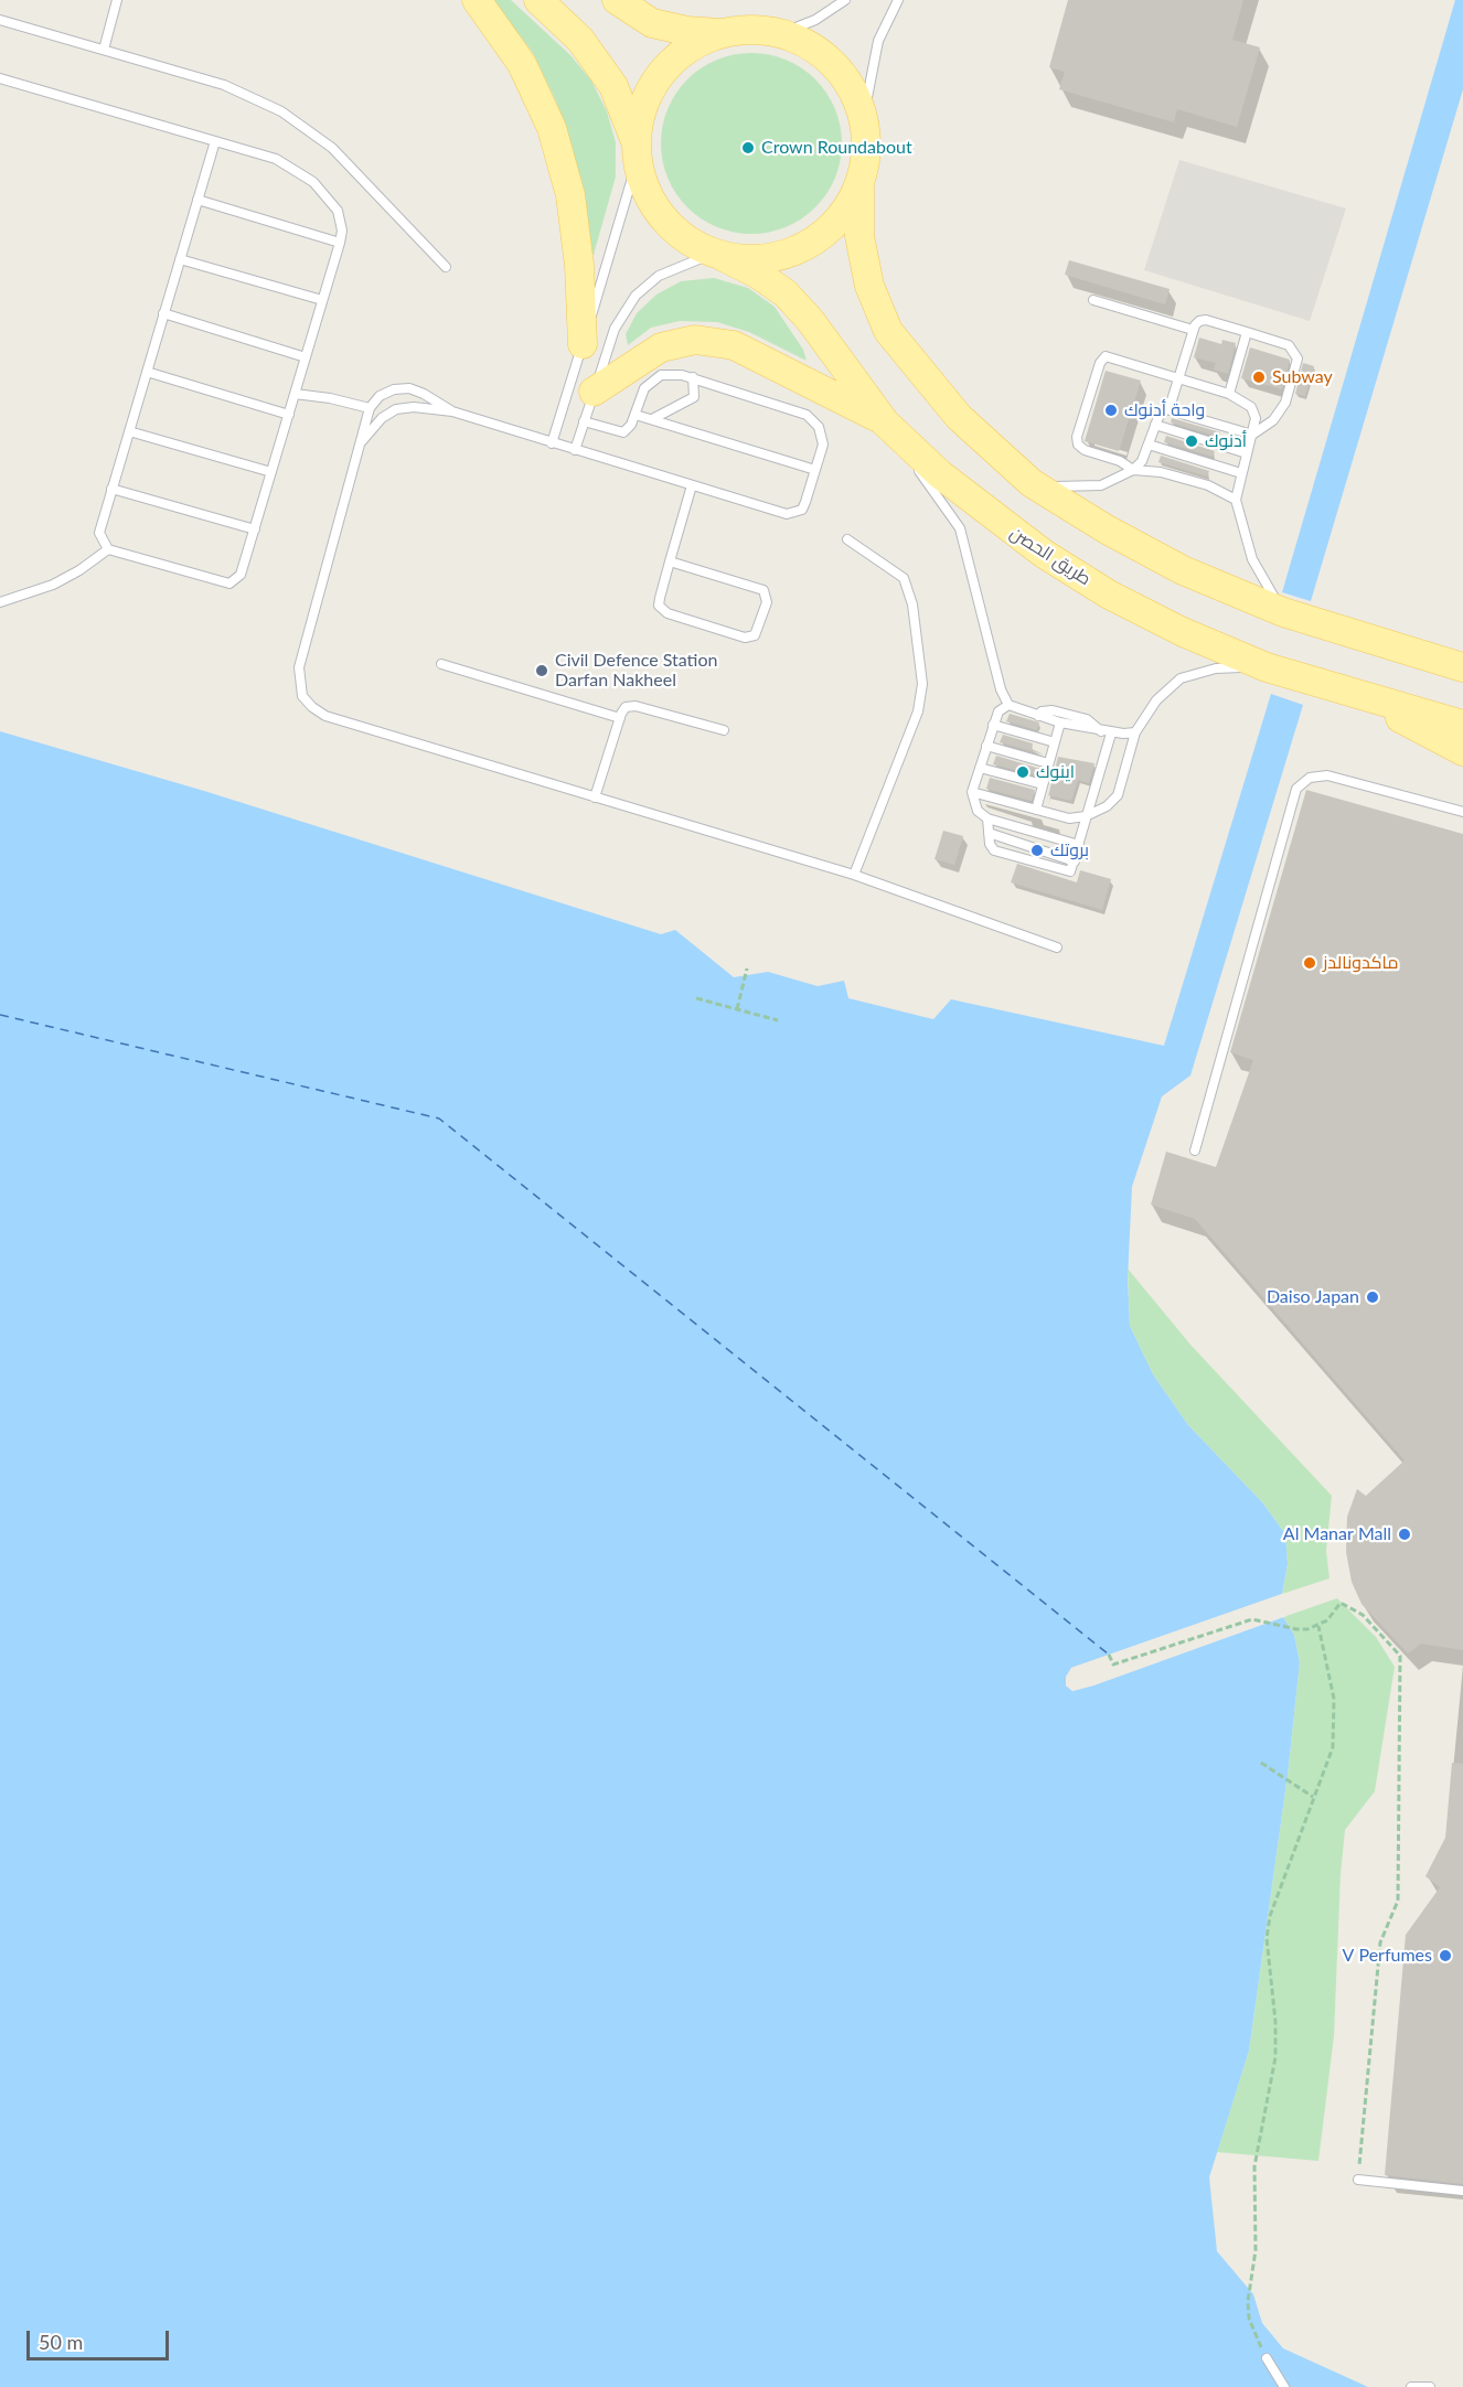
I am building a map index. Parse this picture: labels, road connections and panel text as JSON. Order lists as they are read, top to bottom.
{
  "streets": {
    "main road": ["طريق الحصن"]
  },
  "places": [
    "Crown Roundabout",
    "Subway",
    "واحة أدنوك",
    "أدنوك",
    "Civil Defence Station Darfan Nakheel",
    "اينوك",
    "بروتك",
    "ماكدونالدز",
    "Daiso Japan",
    "Al Manar Mall",
    "V Perfumes"
  ],
  "scale_bar": "50 m"
}
